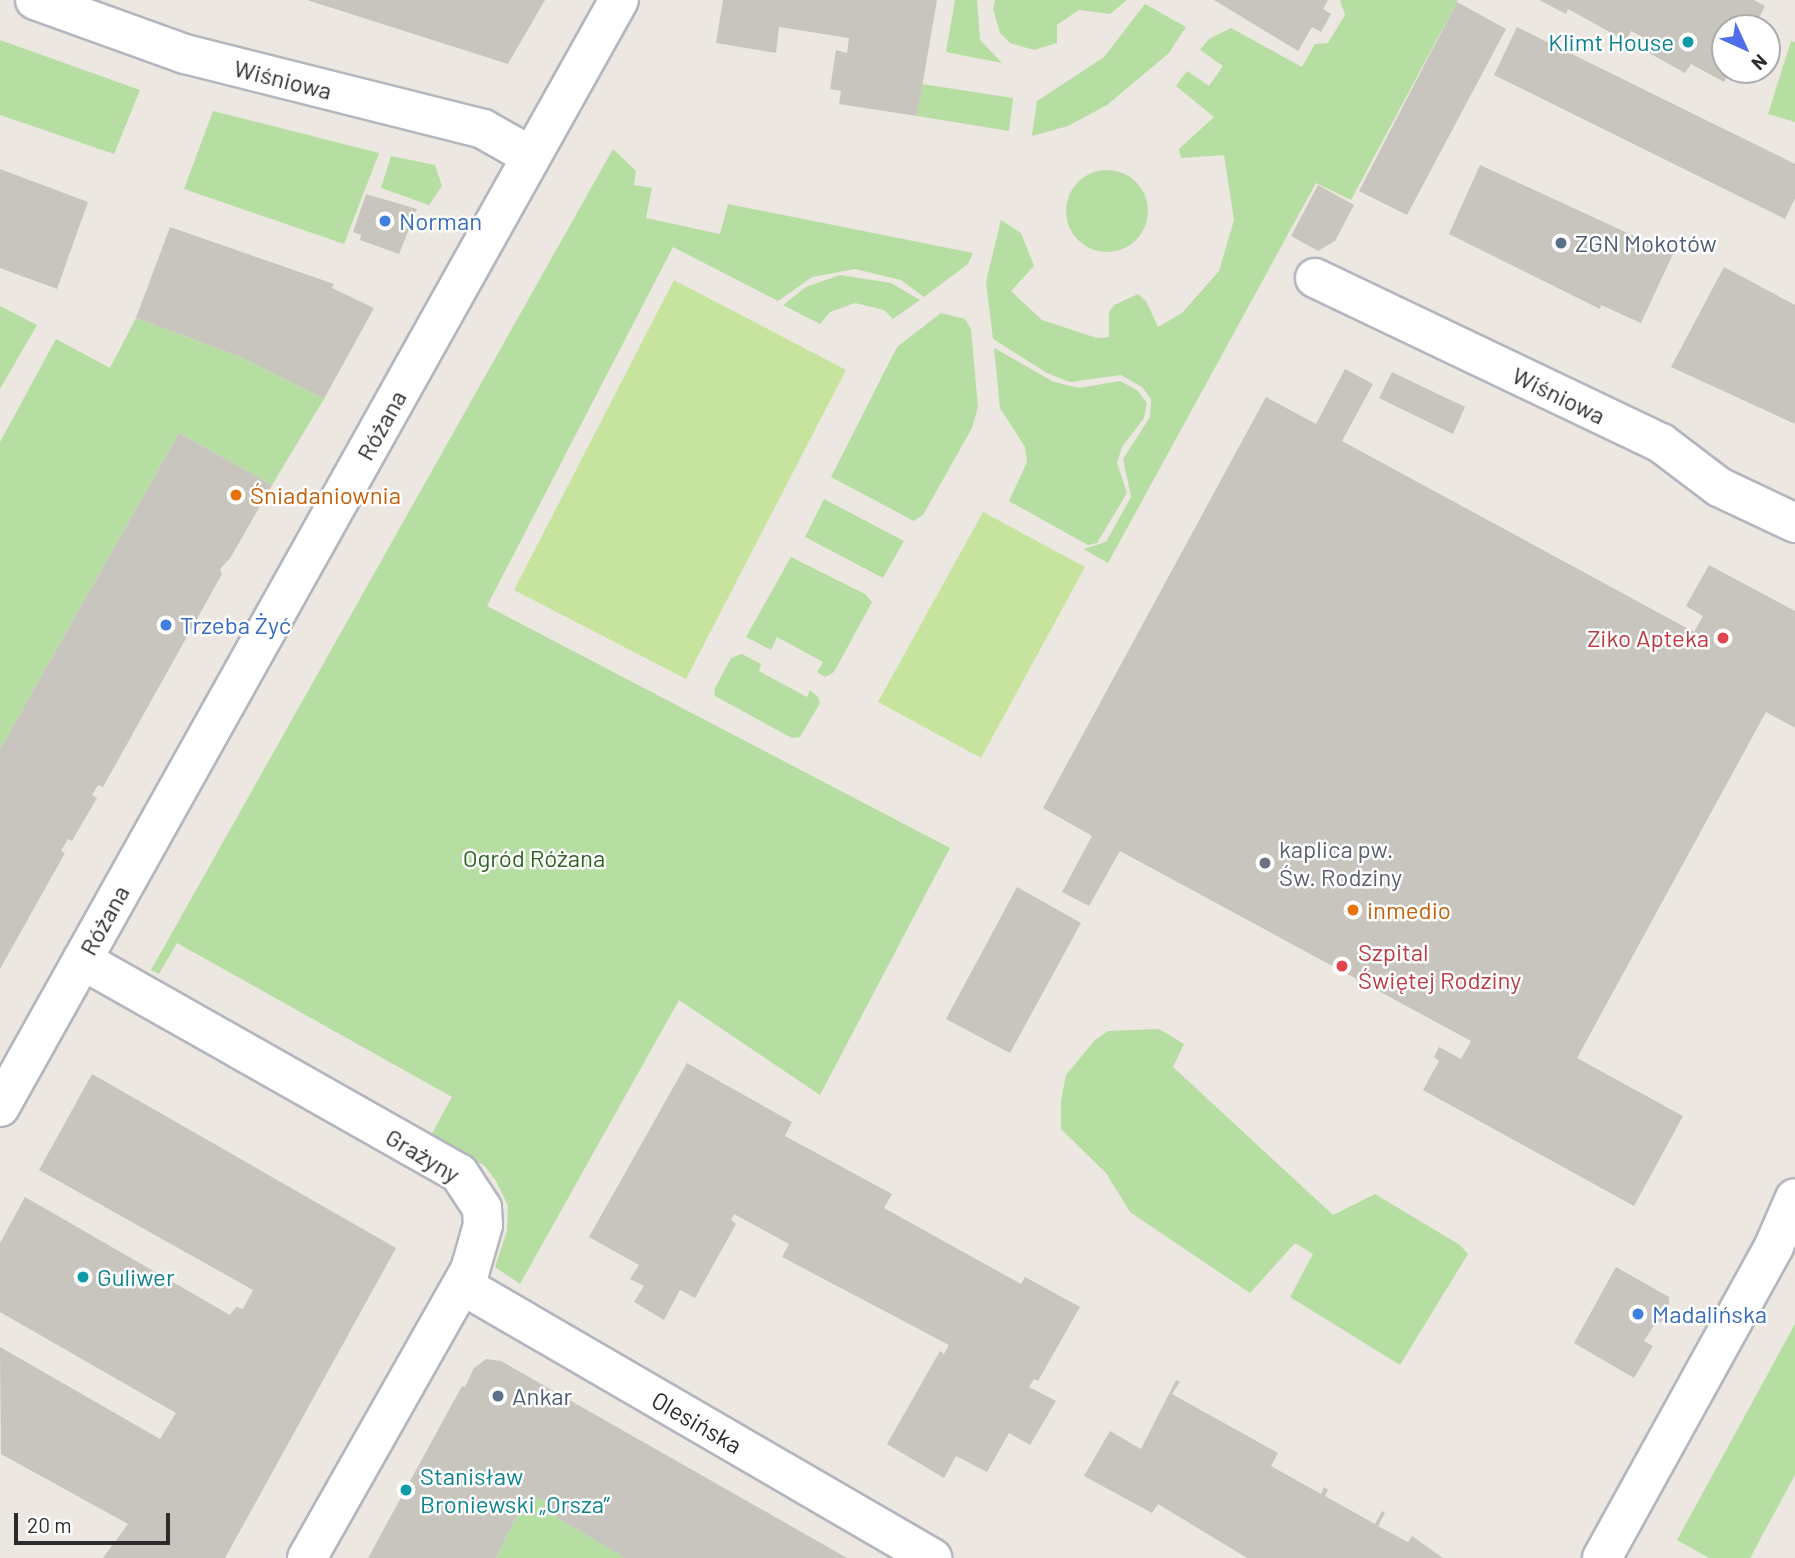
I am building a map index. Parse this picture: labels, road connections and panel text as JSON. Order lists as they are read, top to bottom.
{
  "streets": {
    "street": [
      "Wiśniowa",
      "Różana",
      "Grażyny",
      "Olesińska"
    ]
  },
  "crossings": [
    ["Wiśniowa", "Różana"],
    ["Różana", "Grażyny"],
    ["Grażyny", "Olesińska"]
  ],
  "parks": ["Ogród Różana"],
  "places": [
    "Klimt House",
    "Norman",
    "ZGN Mokotów",
    "Śniadaniownia",
    "Trzeba Żyć",
    "Ziko Apteka",
    "kaplica pw. Św. Rodziny",
    "inmedio",
    "Szpital Świętej Rodziny",
    "Guliwer",
    "Madalińska",
    "Ankar",
    "Stanisław Broniewski „Orsza”"
  ],
  "scale_bar": "20 m",
  "north": "bottom right"
}
